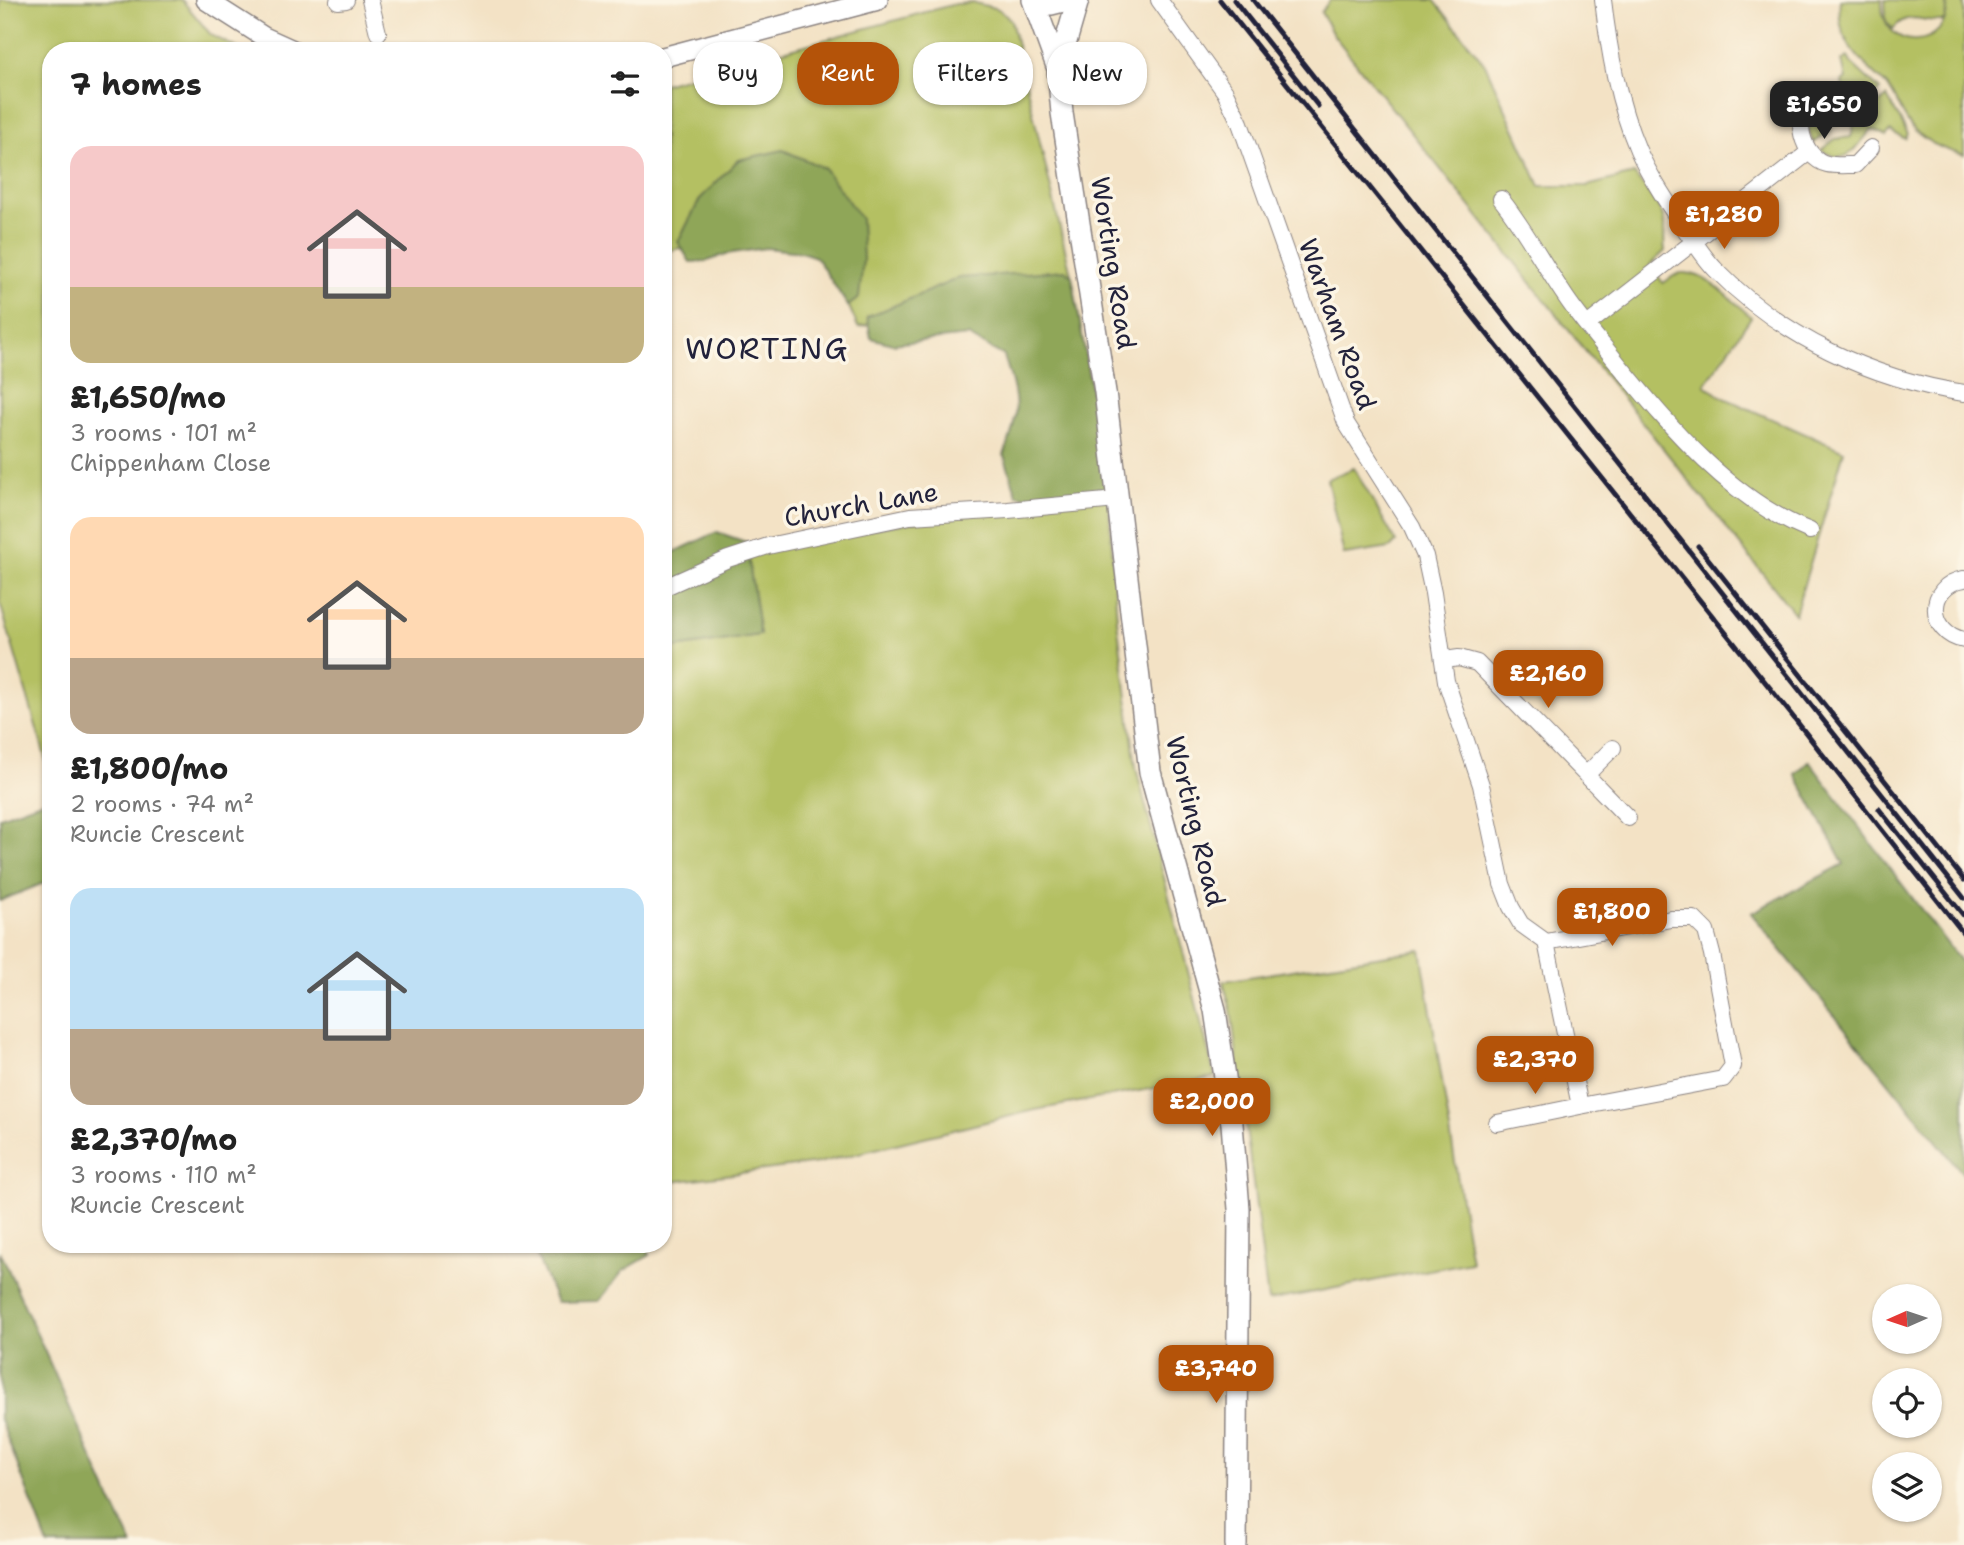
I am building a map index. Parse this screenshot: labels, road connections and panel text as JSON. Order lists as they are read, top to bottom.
{
  "streets": {
    "main road": ["Worting Road"],
    "street": ["Warham Road", "Church Lane"]
  },
  "crossings": [
    ["Worting Road", "Church Lane"]
  ],
  "districts": ["WORTING"],
  "north": "left",
  "page": {
    "chip": [
      "Buy",
      "Rent",
      "Filters",
      "New"
    ],
    "heading": "7 homes",
    "price": [
      "£1,650",
      "£1,280",
      "£2,160",
      "£1,800",
      "£2,370",
      "£2,000",
      "£3,740"
    ],
    "list": [
      {
        "name": "£1,650/mo",
        "note": "3 rooms · 101 m² · Chippenham Close"
      },
      {
        "name": "£1,800/mo",
        "note": "2 rooms · 74 m² · Runcie Crescent"
      },
      {
        "name": "£2,370/mo",
        "note": "3 rooms · 110 m² · Runcie Crescent"
      }
    ]
  }
}
